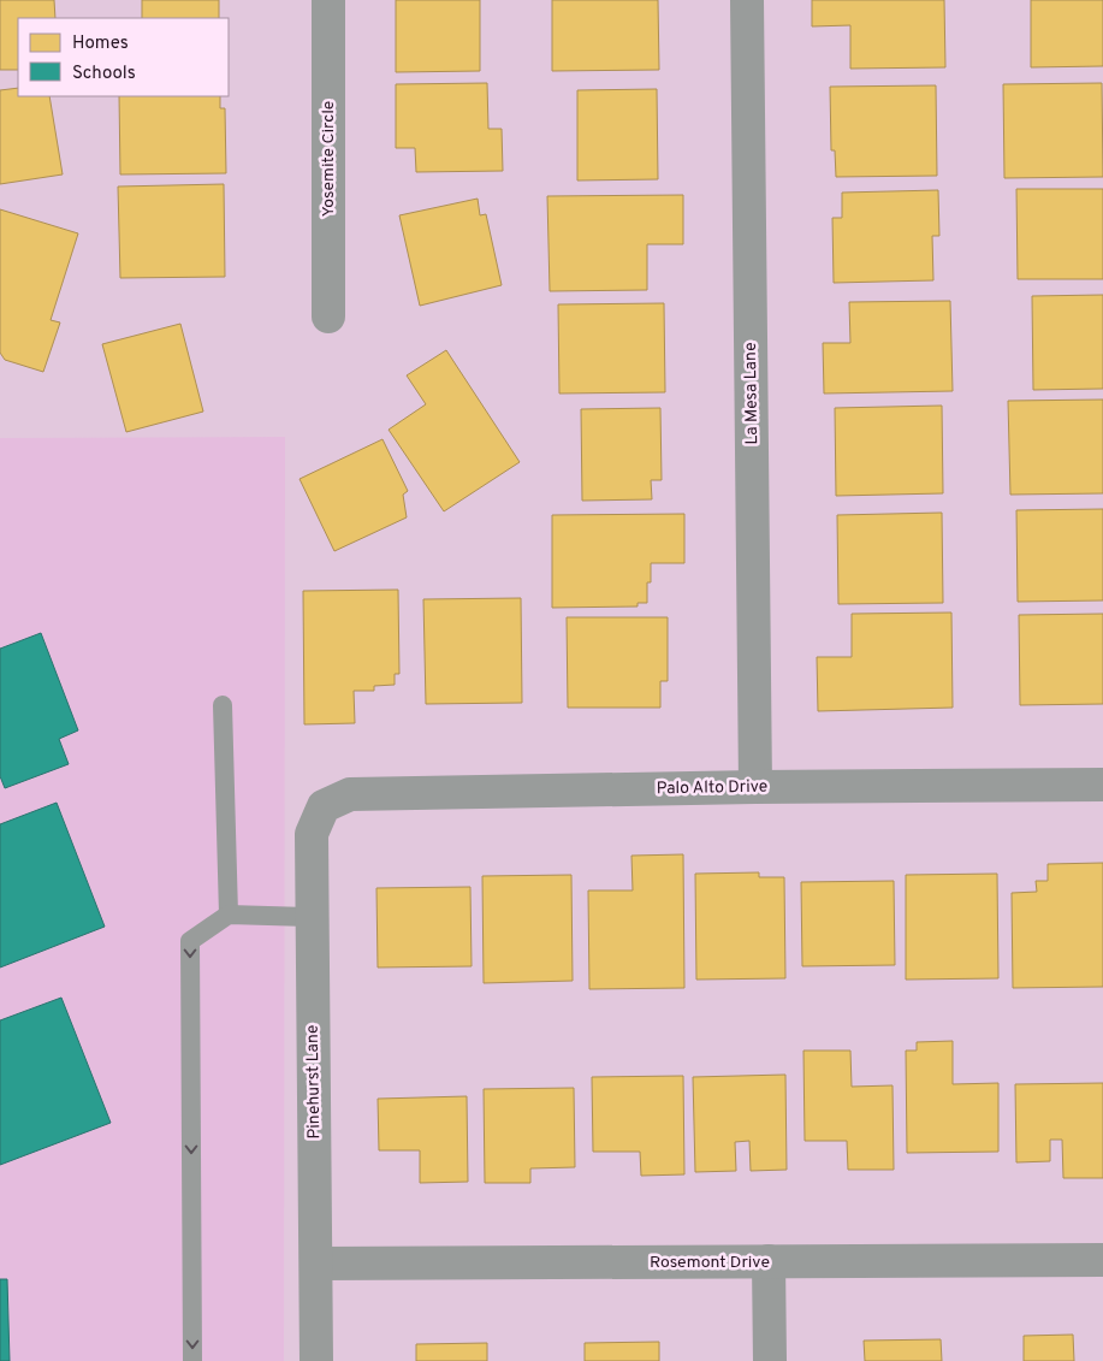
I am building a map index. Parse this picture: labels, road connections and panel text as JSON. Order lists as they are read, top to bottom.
{
  "streets": {
    "street": [
      "Yosemite Circle",
      "La Mesa Lane",
      "Palo Alto Drive",
      "Pinehurst Lane",
      "Rosemont Drive"
    ]
  },
  "crossings": [
    ["La Mesa Lane", "Palo Alto Drive"],
    ["Palo Alto Drive", "Pinehurst Lane"],
    ["Pinehurst Lane", "Rosemont Drive"]
  ],
  "legend": ["Homes", "Schools"]
}
